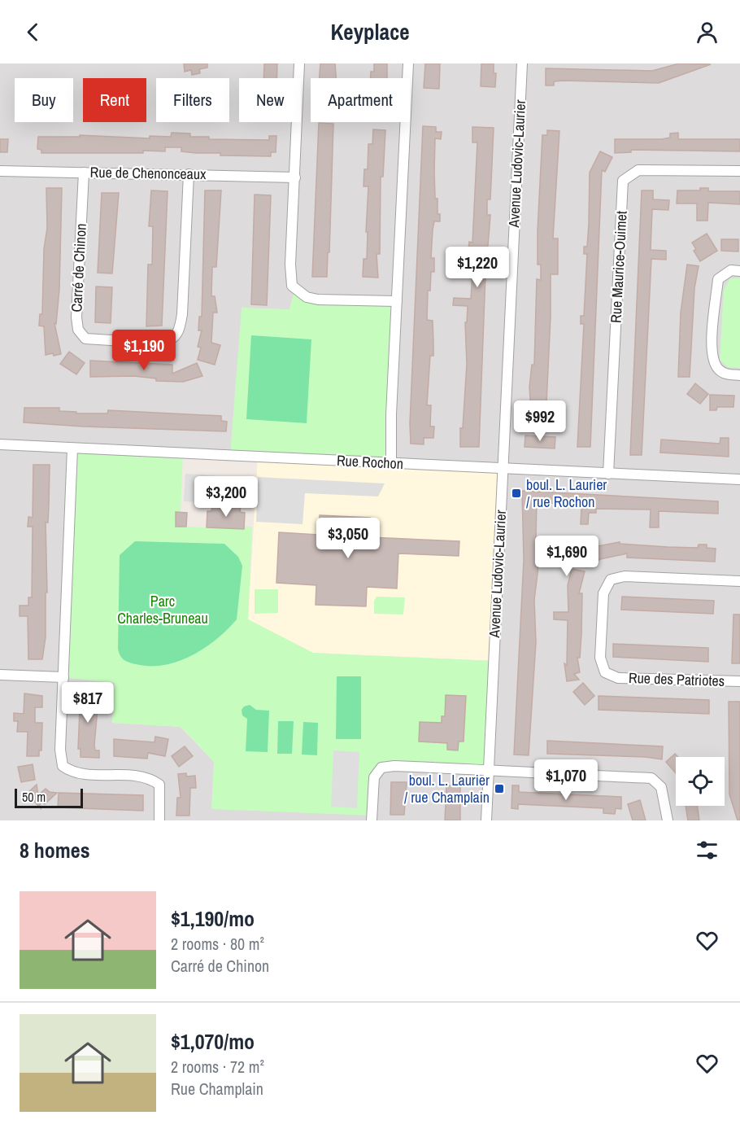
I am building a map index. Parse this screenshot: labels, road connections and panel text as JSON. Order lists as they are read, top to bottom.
{
  "streets": {
    "street": [
      "Avenue Ludovic-Laurier",
      "Rue de Chenonceaux",
      "Rue Maurice-Ouimet",
      "Carré de Chinon",
      "Rue Rochon",
      "Rue des Patriotes"
    ]
  },
  "crossings": [
    ["Avenue Ludovic-Laurier", "Rue Rochon"],
    ["Rue de Chenonceaux", "Carré de Chinon"],
    ["Rue Maurice-Ouimet", "Rue Rochon"]
  ],
  "parks": ["Parc Charles-Bruneau"],
  "places": {
    "transit": ["boul. L. Laurier / rue Rochon", "boul. L. Laurier / rue Champlain"]
  },
  "scale_bar": "50 m",
  "page": {
    "header": "Keyplace",
    "chip": [
      "Buy",
      "Rent",
      "Filters",
      "New",
      "Apartment"
    ],
    "price": [
      "$1,220",
      "$1,190",
      "$992",
      "$3,200",
      "$3,050",
      "$1,690",
      "$817",
      "$1,070"
    ],
    "scale": "50 m",
    "heading": "8 homes",
    "list": [
      {
        "name": "$1,190/mo",
        "note": "2 rooms · 80 m² · Carré de Chinon"
      },
      {
        "name": "$1,070/mo",
        "note": "2 rooms · 72 m² · Rue Champlain"
      }
    ]
  }
}
